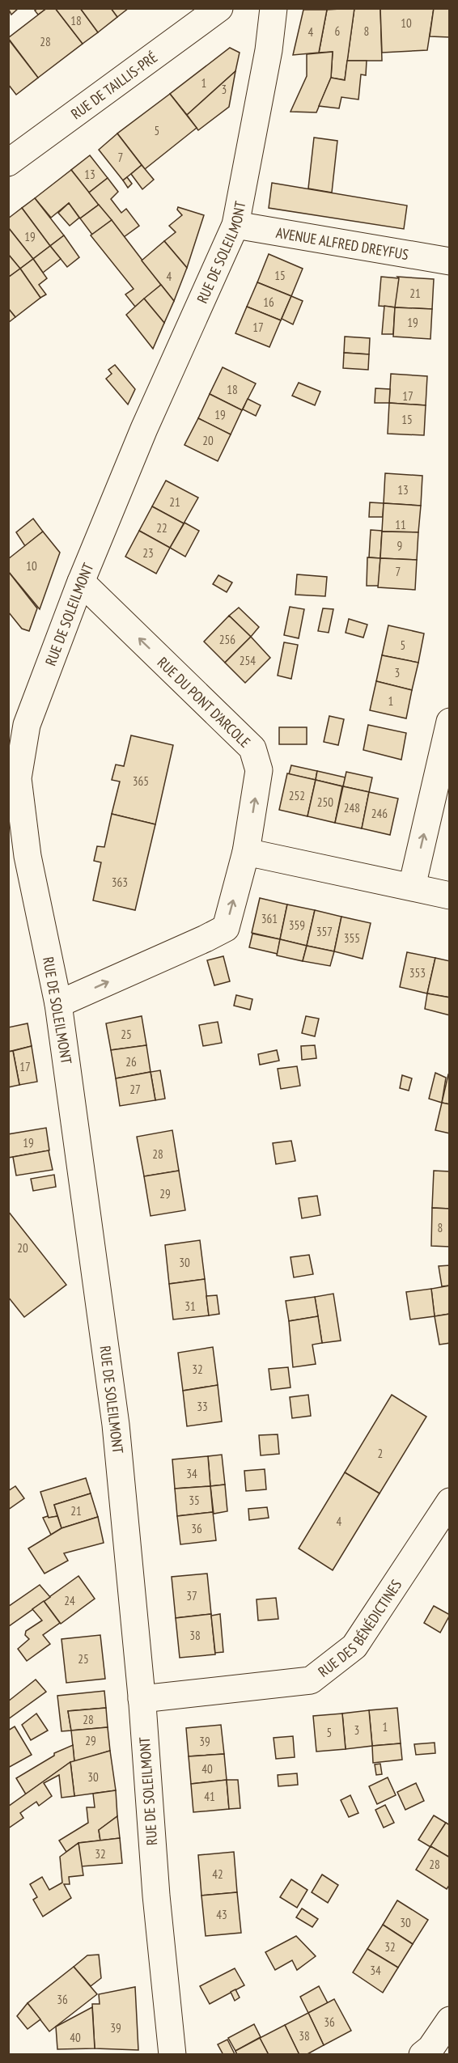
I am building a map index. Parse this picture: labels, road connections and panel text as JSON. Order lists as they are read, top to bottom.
{
  "streets": {
    "street": [
      "RUE DE TAILLIS-PRÉ",
      "AVENUE ALFRED DREYFUS",
      "RUE DE SOLEILMONT",
      "RUE DU PONT D'ARCOLE",
      "RUE DES BÉNÉDICTINES"
    ]
  },
  "crossings": [
    ["AVENUE ALFRED DREYFUS", "RUE DE SOLEILMONT"],
    ["RUE DE SOLEILMONT", "RUE DU PONT D'ARCOLE"],
    ["RUE DE SOLEILMONT", "RUE DES BÉNÉDICTINES"]
  ],
  "house_numbers": [
    "18",
    "10",
    "6",
    "8",
    "4",
    "28",
    "1",
    "3",
    "5",
    "7",
    "13",
    "19",
    "15",
    "4",
    "21",
    "16",
    "19",
    "17",
    "18",
    "17",
    "19",
    "15",
    "20",
    "13",
    "21",
    "11",
    "22",
    "9",
    "23",
    "10",
    "7",
    "256",
    "5",
    "254",
    "3",
    "1",
    "365",
    "252",
    "250",
    "248",
    "246",
    "363",
    "361",
    "359",
    "357",
    "355",
    "353",
    "25",
    "26",
    "17",
    "27",
    "19",
    "28",
    "29",
    "8",
    "20",
    "30",
    "31",
    "32",
    "33",
    "2",
    "34",
    "35",
    "21",
    "4",
    "36",
    "37",
    "24",
    "38",
    "25",
    "28",
    "1",
    "3",
    "5",
    "29",
    "39",
    "40",
    "30",
    "41",
    "32",
    "28",
    "42",
    "43",
    "30",
    "32",
    "34",
    "36",
    "36",
    "39",
    "38",
    "40"
  ]
}
